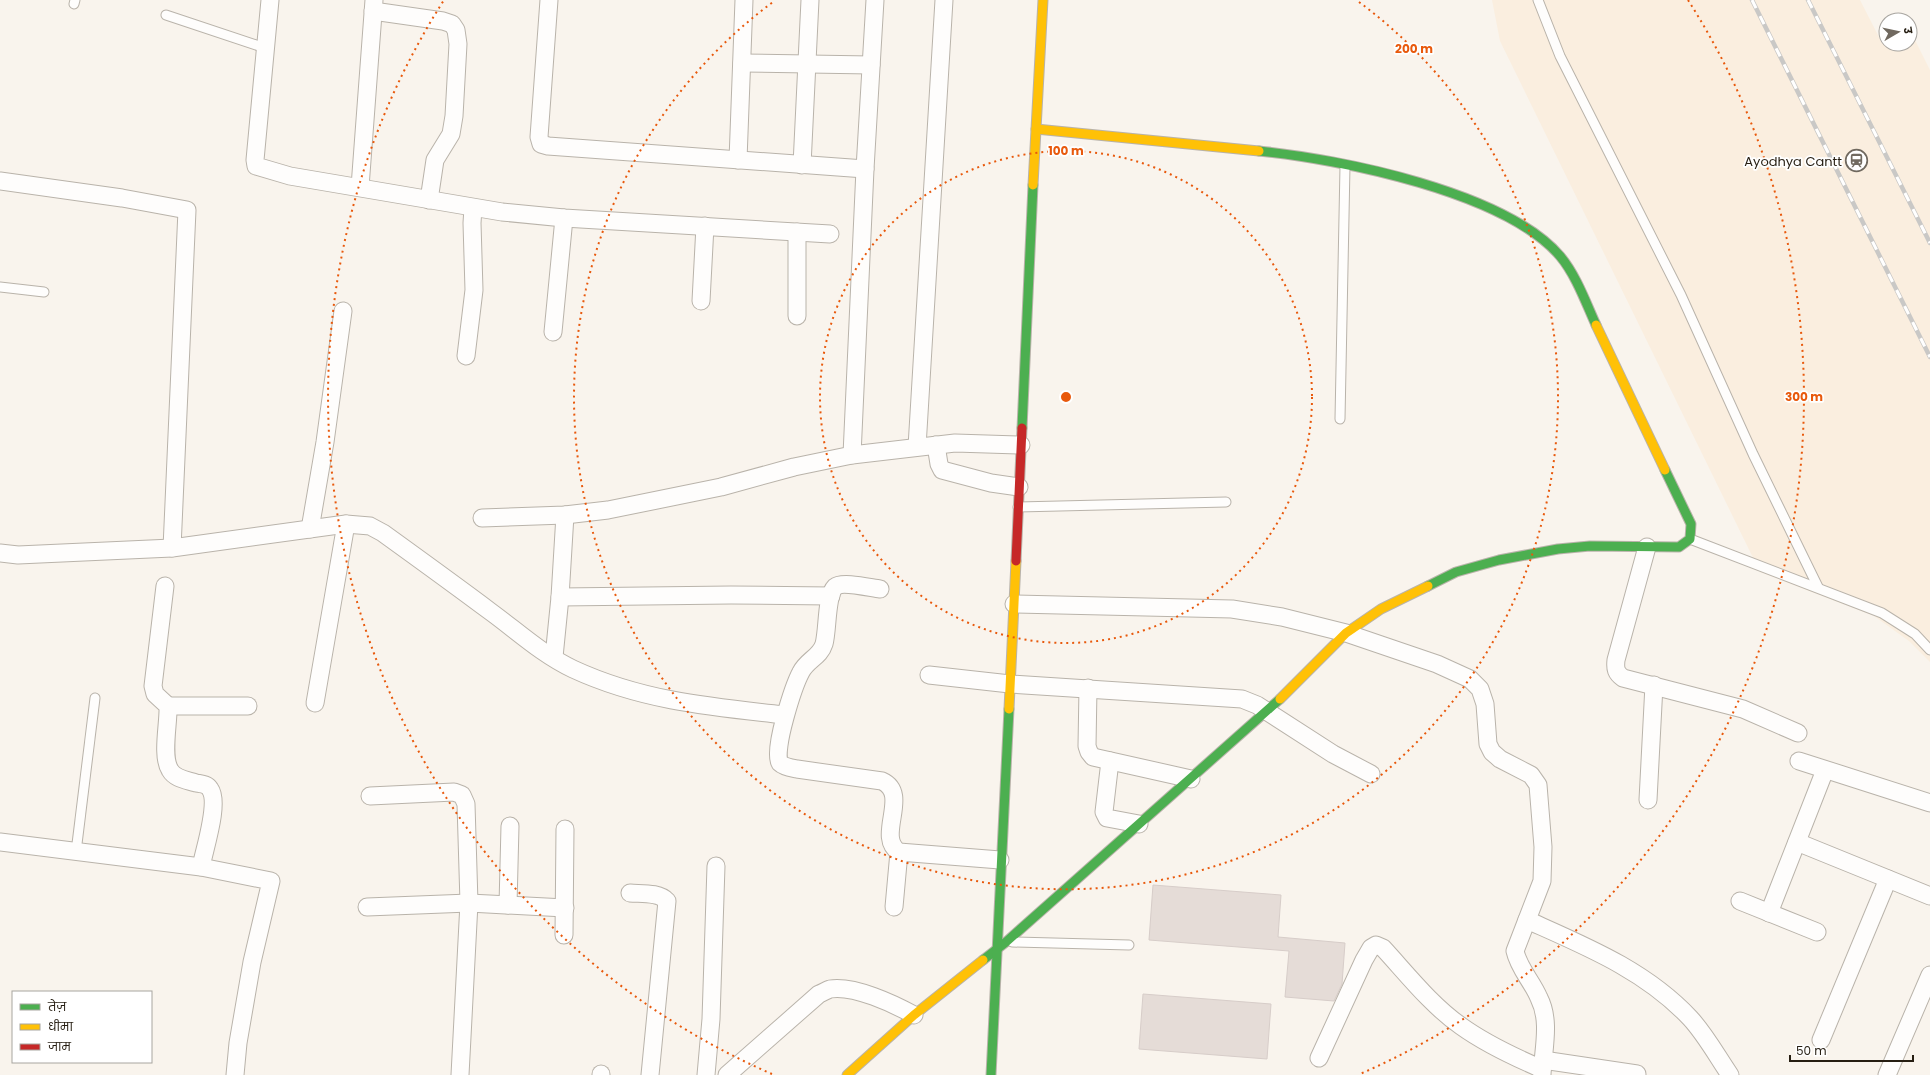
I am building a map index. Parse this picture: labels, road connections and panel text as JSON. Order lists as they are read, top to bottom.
{
  "places": {
    "station": ["Ayodhya Cantt"]
  },
  "legend": ["तेज़", "धीमा", "जाम"],
  "scale_bar": "50 m",
  "north": "right",
  "rings": ["200 m", "100 m", "300 m"]
}
